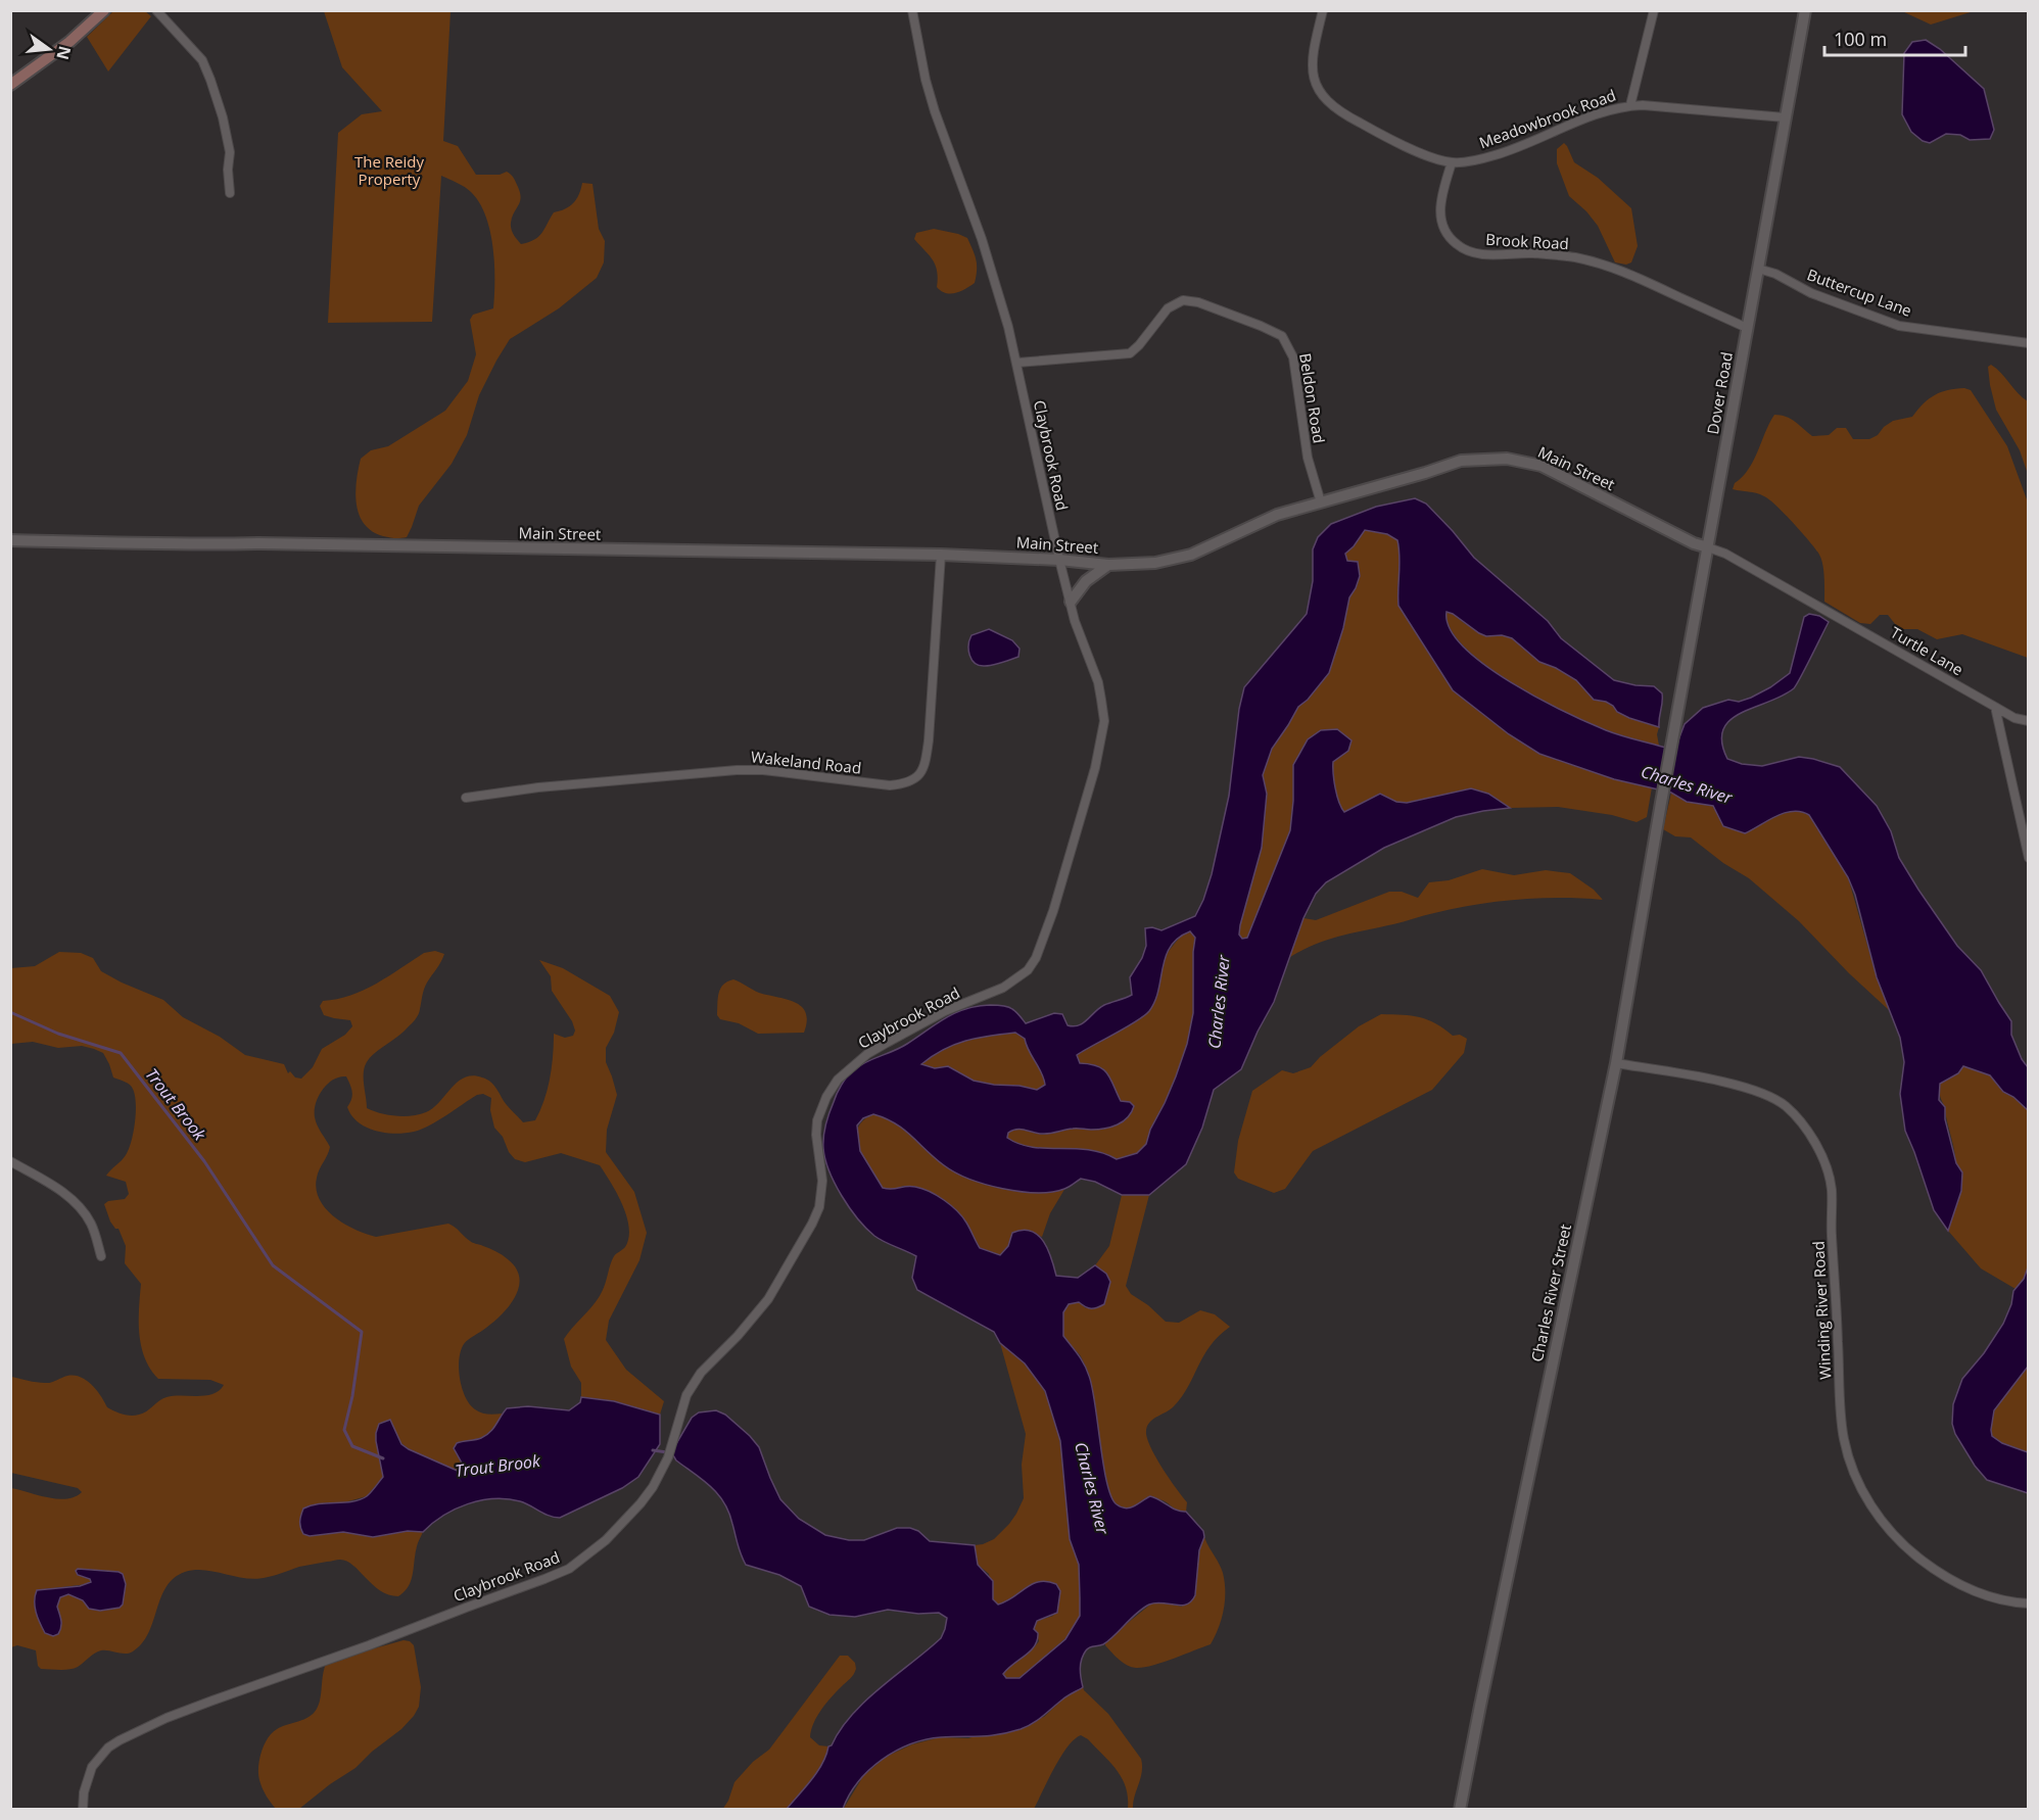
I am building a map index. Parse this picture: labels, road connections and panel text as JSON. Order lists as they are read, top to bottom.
{
  "streets": {
    "street": [
      "Meadowbrook Road",
      "Brook Road",
      "Buttercup Lane",
      "Dover Road",
      "Beldon Road",
      "Claybrook Road",
      "Main Street",
      "Turtle Lane",
      "Wakeland Road",
      "Charles River Street",
      "Winding River Road"
    ]
  },
  "crossings": [
    ["Meadowbrook Road", "Brook Road"],
    ["Meadowbrook Road", "Dover Road"],
    ["Brook Road", "Dover Road"],
    ["Buttercup Lane", "Dover Road"],
    ["Dover Road", "Main Street"],
    ["Dover Road", "Turtle Lane"],
    ["Dover Road", "Charles River Street"],
    ["Beldon Road", "Claybrook Road"],
    ["Beldon Road", "Main Street"],
    ["Claybrook Road", "Main Street"],
    ["Main Street", "Turtle Lane"],
    ["Main Street", "Wakeland Road"],
    ["Charles River Street", "Winding River Road"]
  ],
  "water": ["Charles River", "Trout Brook"],
  "parks": ["The Reidy Property"],
  "scale_bar": "100 m",
  "north": "right"
}
